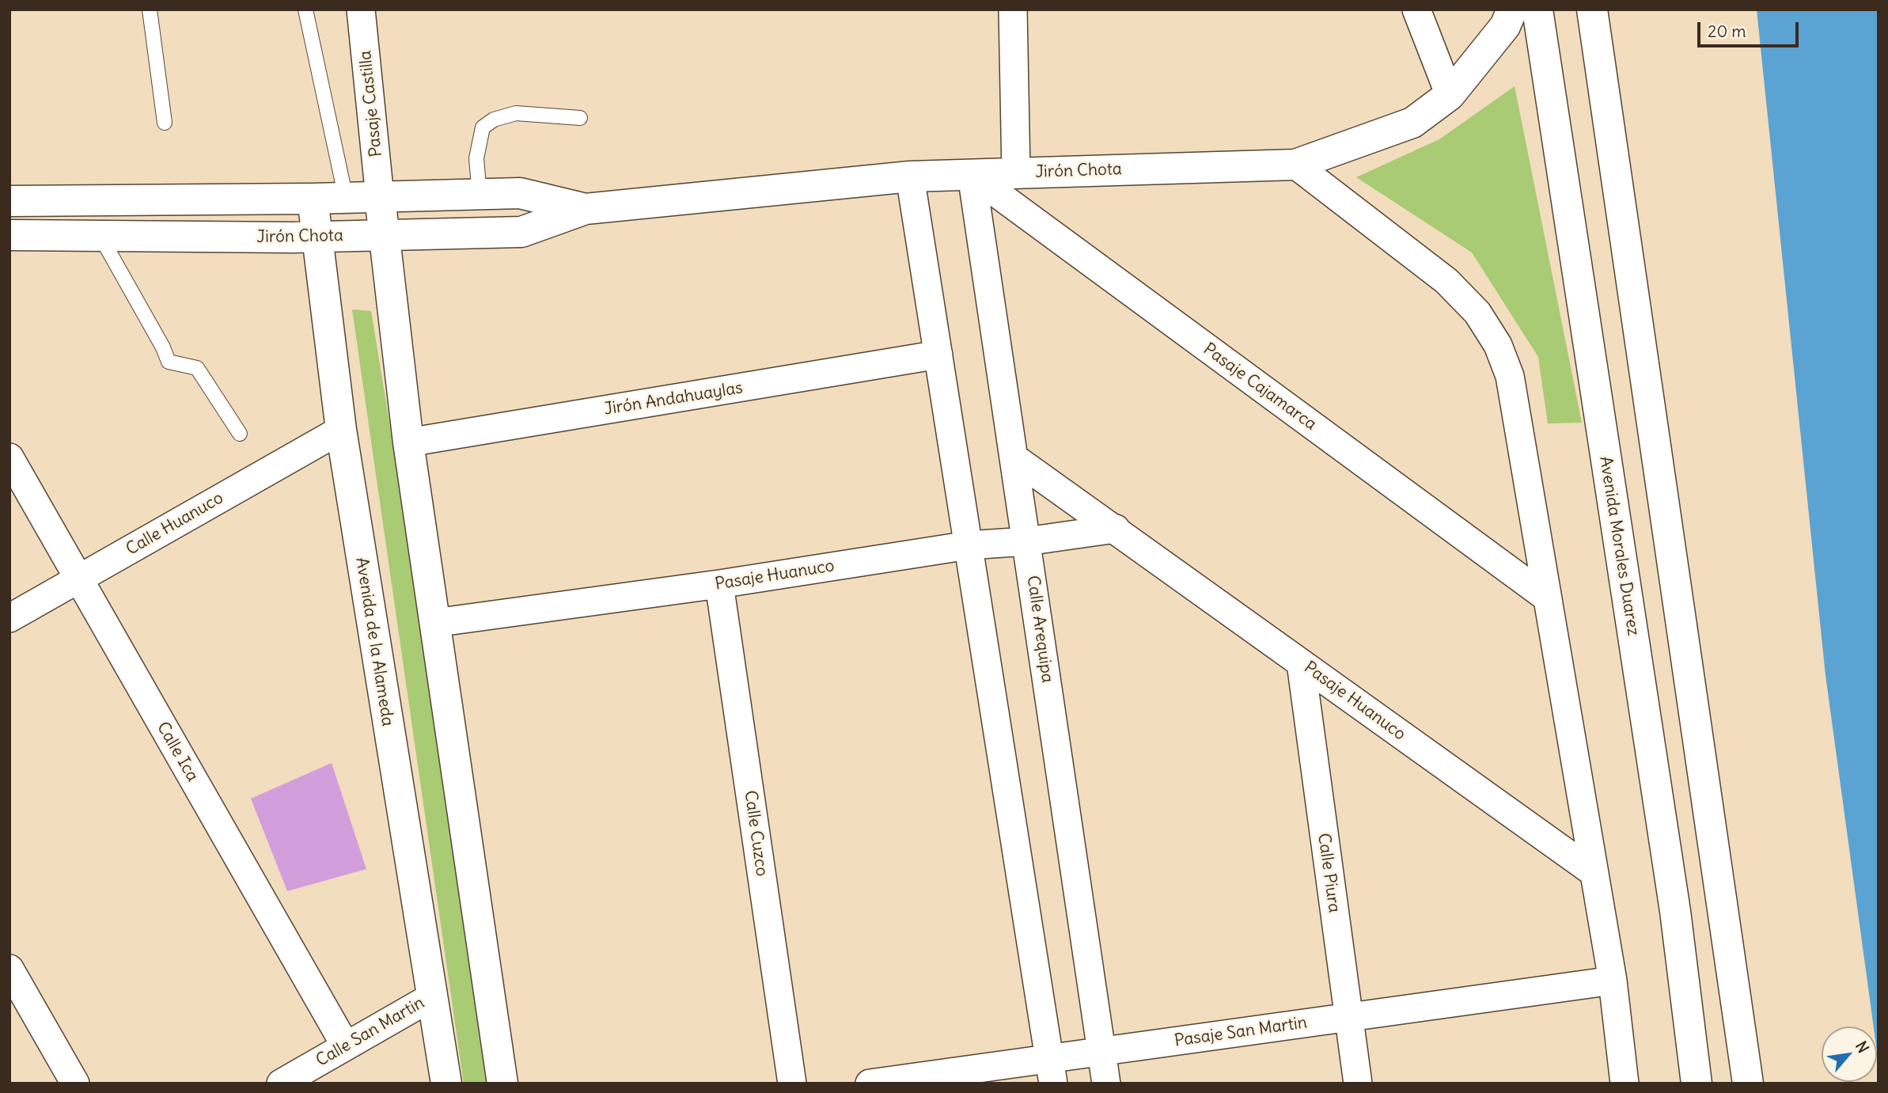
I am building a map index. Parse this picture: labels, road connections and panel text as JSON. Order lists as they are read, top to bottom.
{
  "streets": {
    "main road": ["Jirón Chota", "Avenida Morales Duarez", "Avenida de la Alameda"],
    "street": [
      "Pasaje Castilla",
      "Pasaje Cajamarca",
      "Jirón Andahuaylas",
      "Calle Huanuco",
      "Pasaje Huanuco",
      "Calle Arequipa",
      "Calle Ica",
      "Calle Cuzco",
      "Calle Piura",
      "Calle San Martin",
      "Pasaje San Martin"
    ]
  },
  "crossings": [
    ["Pasaje Castilla", "Jirón Chota"],
    ["Jirón Chota", "Pasaje Cajamarca"],
    ["Jirón Chota", "Calle Arequipa"],
    ["Jirón Chota", "Avenida de la Alameda"],
    ["Pasaje Cajamarca", "Calle Arequipa"],
    ["Calle Huanuco", "Avenida de la Alameda"],
    ["Calle Huanuco", "Calle Ica"],
    ["Pasaje Huanuco", "Calle Arequipa"],
    ["Pasaje Huanuco", "Calle Cuzco"],
    ["Pasaje Huanuco", "Calle Piura"],
    ["Calle Arequipa", "Pasaje San Martin"],
    ["Avenida de la Alameda", "Calle San Martin"],
    ["Calle Ica", "Calle San Martin"],
    ["Calle Piura", "Pasaje San Martin"]
  ],
  "scale_bar": "20 m",
  "north": "top right"
}
